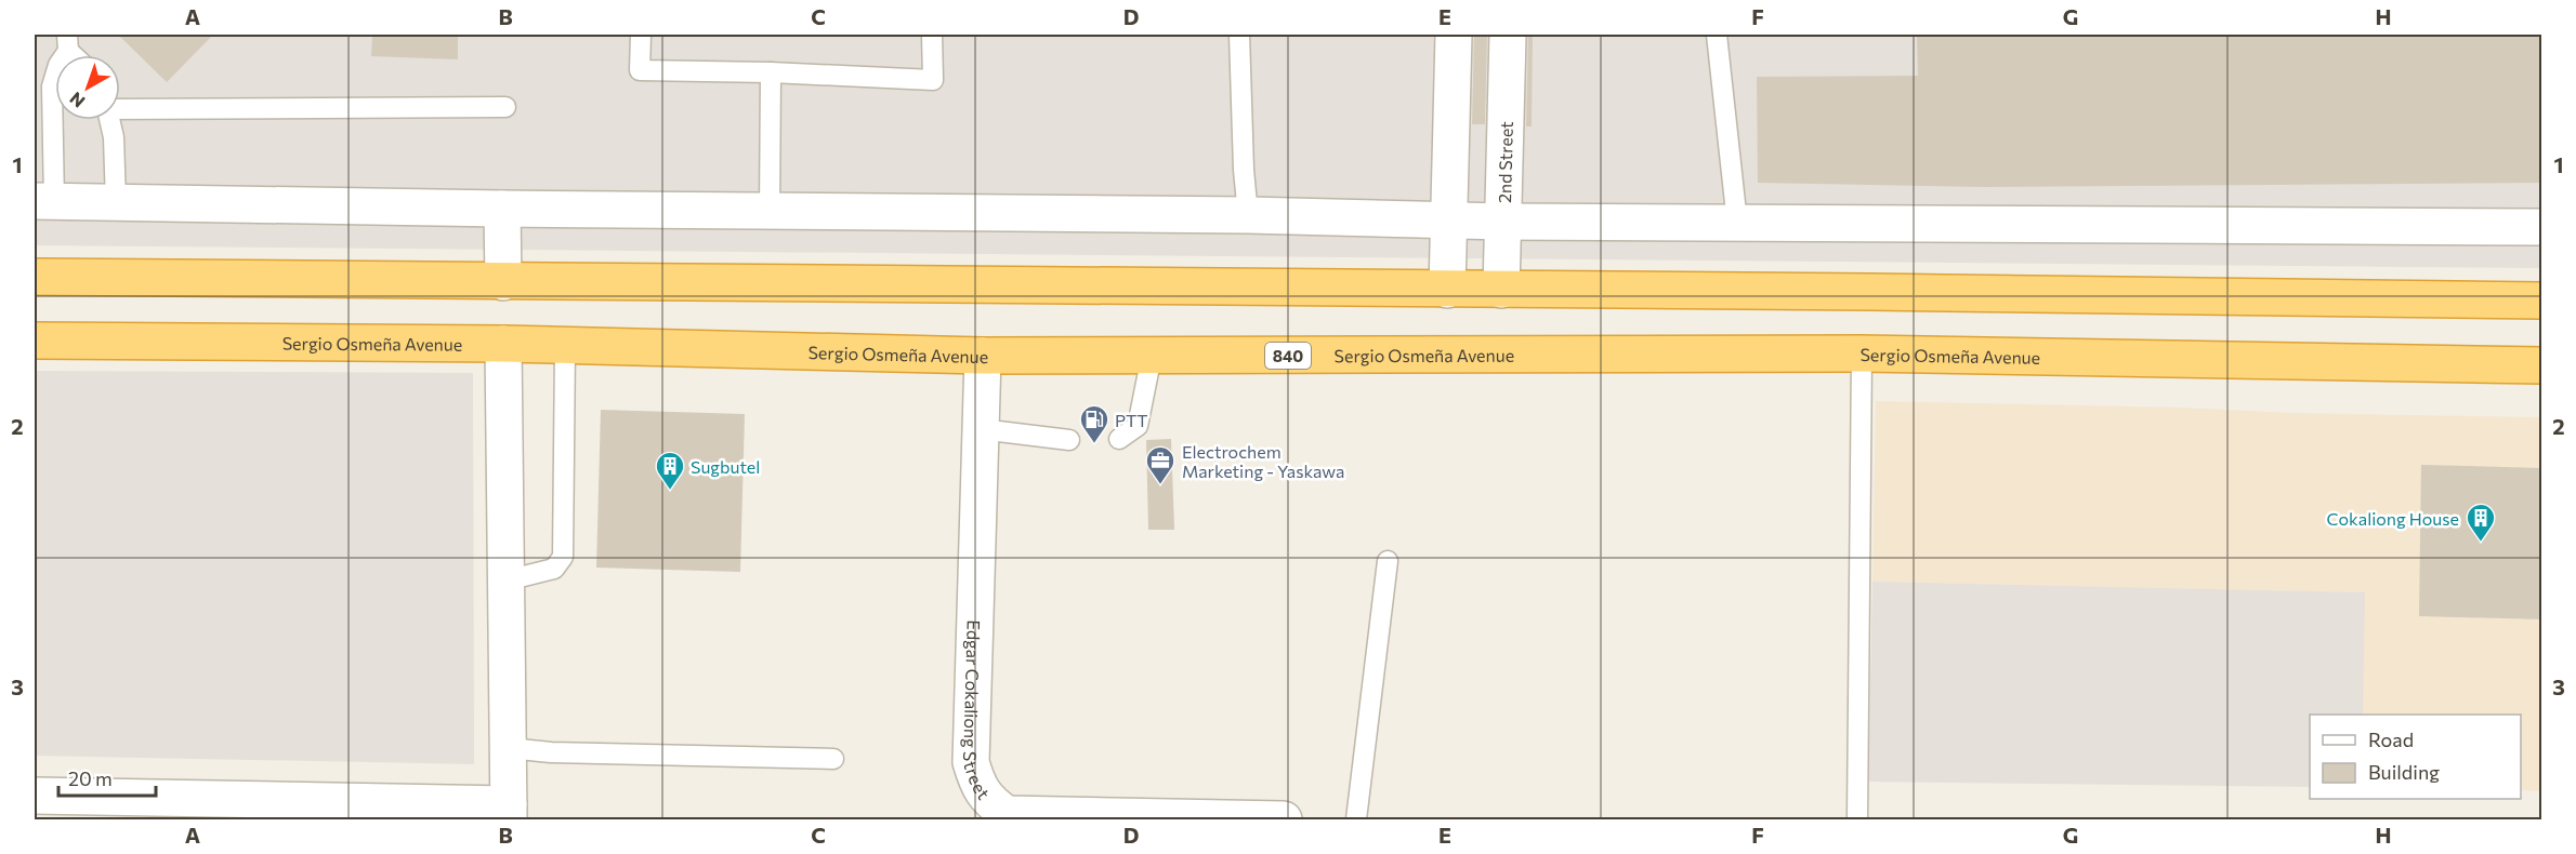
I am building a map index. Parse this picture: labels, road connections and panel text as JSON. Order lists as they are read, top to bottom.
{
  "streets": {
    "highway": ["Sergio Osmeña Avenue", "840"],
    "street": ["2nd Street", "Edgar Cokaliong Street"]
  },
  "crossings": [
    ["Sergio Osmeña Avenue", "Edgar Cokaliong Street"]
  ],
  "places": {
    "fuel station": ["PTT"],
    "office": ["Electrochem Marketing - Yaskawa"],
    "building": ["Sugbutel", "Cokaliong House"]
  },
  "legend": ["Road", "Building"],
  "scale_bar": "20 m",
  "north": "bottom left",
  "grid": {
    "columns": [
      "A",
      "B",
      "C",
      "D",
      "E",
      "F",
      "G",
      "H"
    ],
    "rows": ["1", "2", "3"]
  }
}
